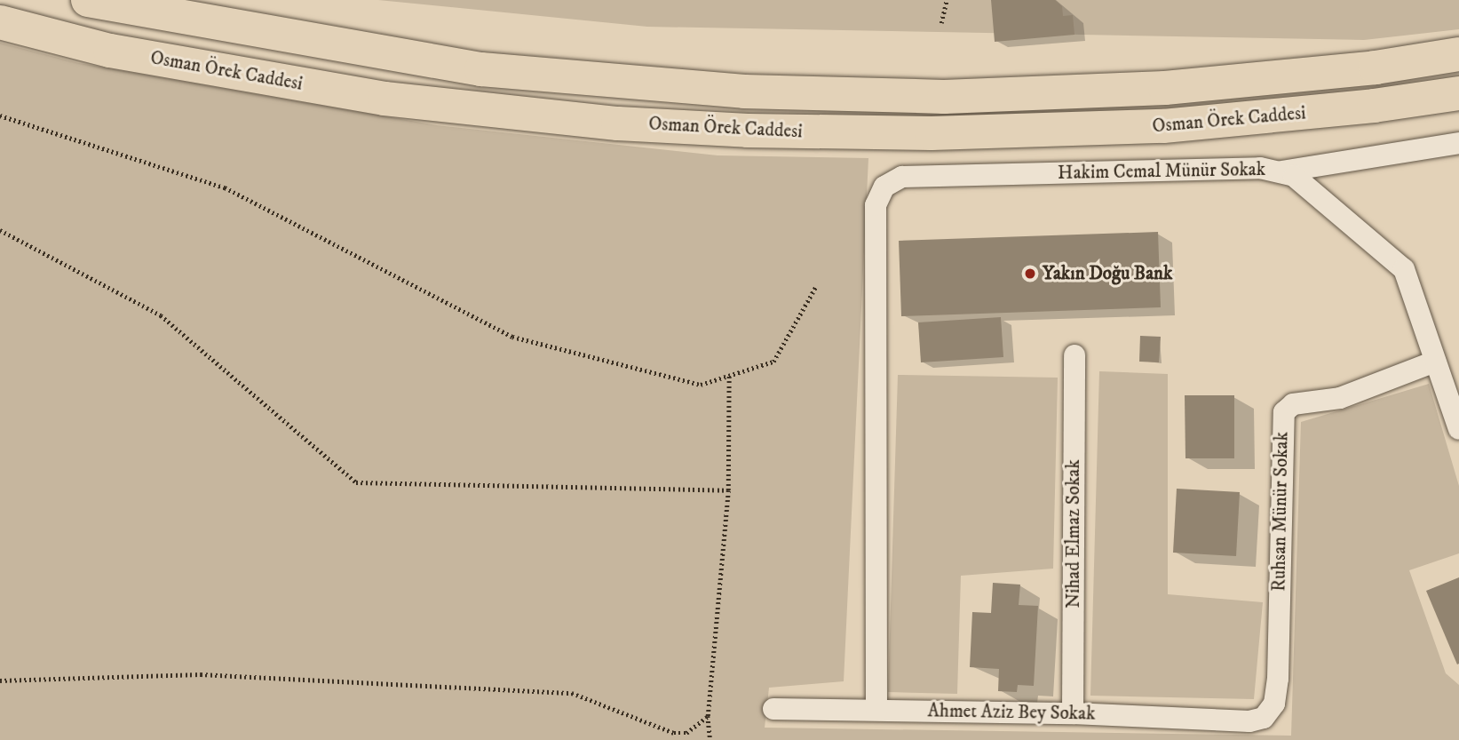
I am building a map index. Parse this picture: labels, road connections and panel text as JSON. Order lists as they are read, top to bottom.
{
  "streets": {
    "main road": ["Osman Örek Caddesi"],
    "street": [
      "Hakim Cemal Münür Sokak",
      "Ruhsan Münür Sokak",
      "Nihad Elmaz Sokak",
      "Ahmet Aziz Bey Sokak"
    ]
  },
  "crossings": [
    ["Hakim Cemal Münür Sokak", "Ruhsan Münür Sokak"],
    ["Hakim Cemal Münür Sokak", "Ahmet Aziz Bey Sokak"],
    ["Ruhsan Münür Sokak", "Ahmet Aziz Bey Sokak"],
    ["Nihad Elmaz Sokak", "Ahmet Aziz Bey Sokak"]
  ],
  "places": ["Yakın Doğu Bank"]
}
